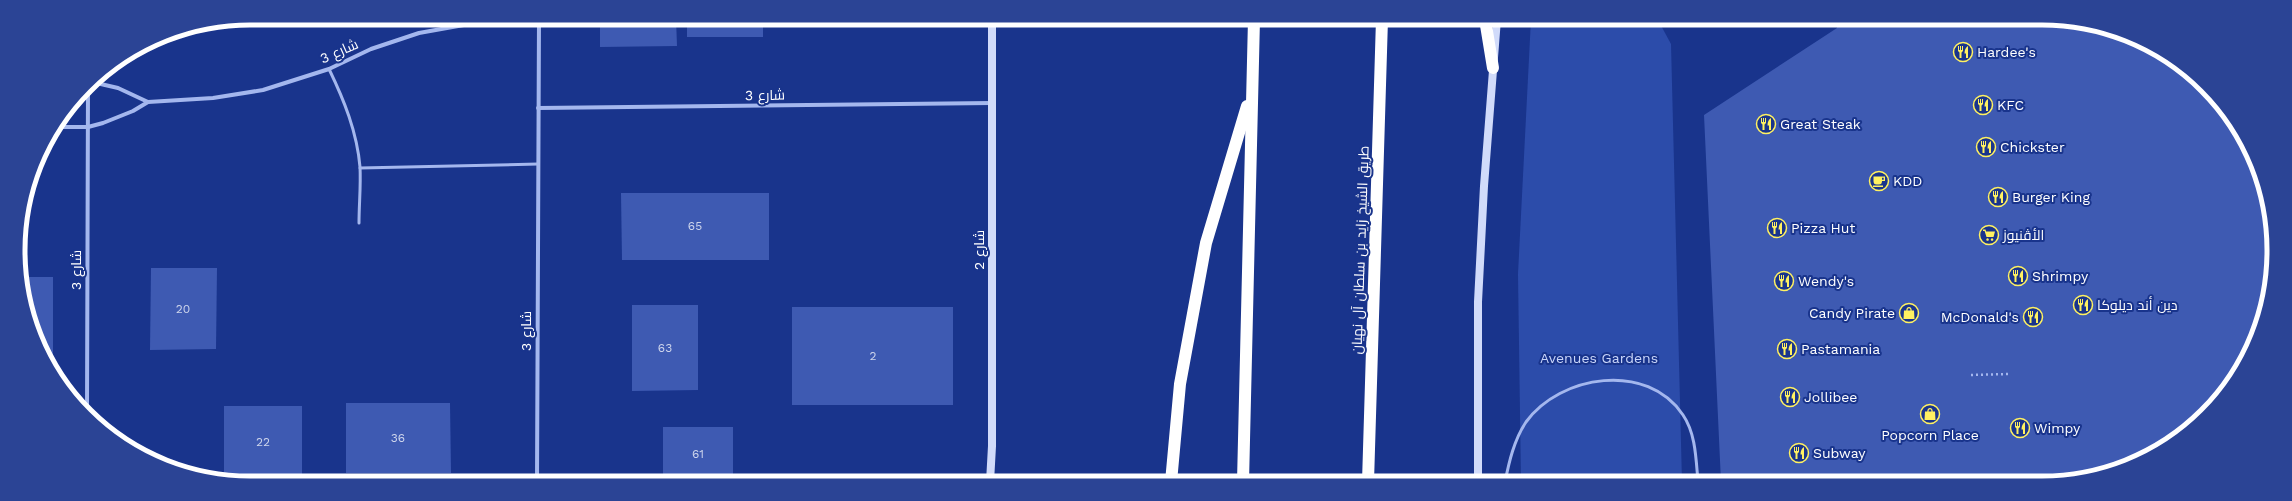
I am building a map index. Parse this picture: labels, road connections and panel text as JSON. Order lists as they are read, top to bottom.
{
  "streets": {
    "highway": ["طريق الشيخ زايد بن سلطان آل نهيان"],
    "street": ["شارع 3", "شارع 2"]
  },
  "crossings": [
    ["شارع 3", "شارع 2"]
  ],
  "parks": ["Avenues Gardens"],
  "places": {
    "restaurant": [
      "Hardee's",
      "KFC",
      "Great Steak",
      "Chickster",
      "Burger King",
      "Pizza Hut",
      "Shrimpy",
      "Wendy's",
      "دين أند ديلوكا",
      "McDonald's",
      "Pastamania",
      "Jollibee",
      "Wimpy",
      "Subway"
    ],
    "cafe": ["KDD"],
    "supermarket": ["الأڤنيوز"],
    "shop": ["Candy Pirate", "Popcorn Place"]
  },
  "house_numbers": [
    "65",
    "20",
    "63",
    "2",
    "36",
    "22",
    "61"
  ]
}
